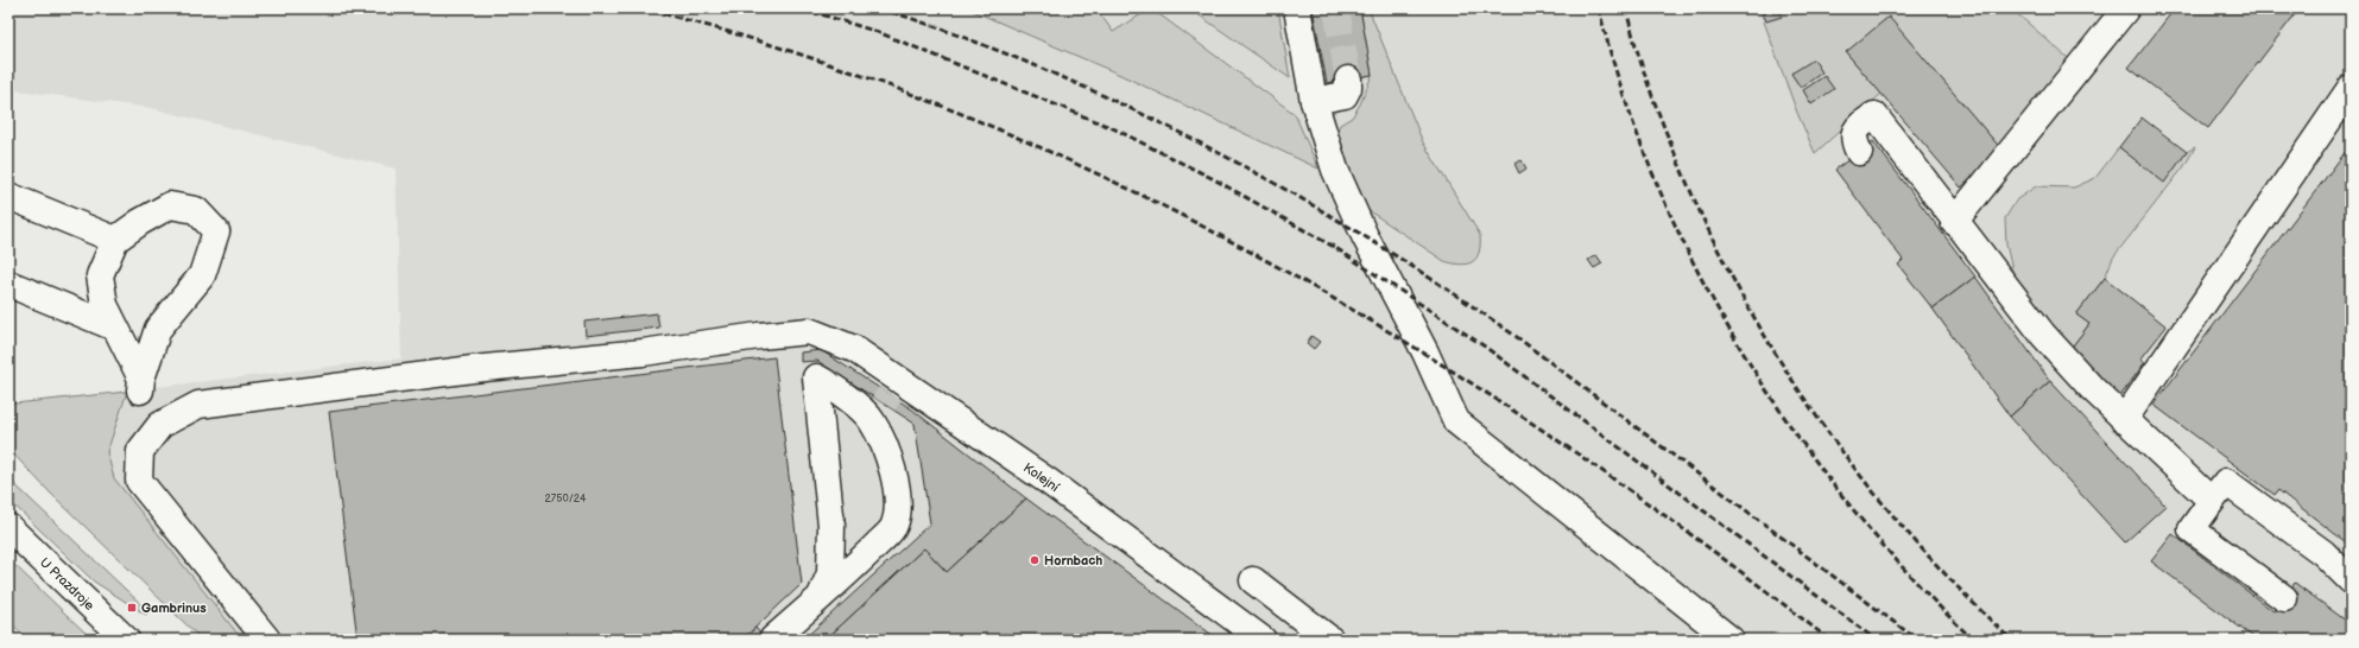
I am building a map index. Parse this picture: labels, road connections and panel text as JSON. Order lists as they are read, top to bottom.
{
  "streets": {
    "main road": ["Kolejní", "U Prazdroje"]
  },
  "places": {
    "other": ["Hornbach"],
    "transit": ["Gambrinus"]
  },
  "house_numbers": ["2750/24"]
}
